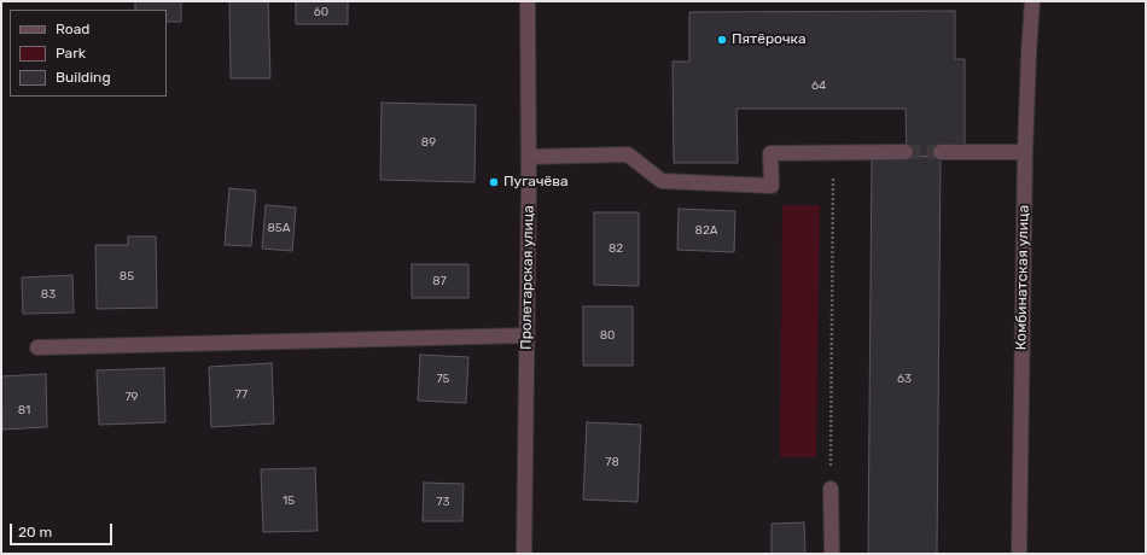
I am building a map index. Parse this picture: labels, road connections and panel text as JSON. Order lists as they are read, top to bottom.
{
  "streets": {
    "street": ["Пролетарская улица", "Комбинатская улица"]
  },
  "places": ["Пятёрочка", "Пугачёва"],
  "house_numbers": [
    "60",
    "64",
    "89",
    "85А",
    "82А",
    "82",
    "85",
    "87",
    "83",
    "80",
    "75",
    "63",
    "77",
    "79",
    "81",
    "78",
    "15",
    "73"
  ],
  "legend": ["Road", "Park", "Building"],
  "scale_bar": "20 m"
}
